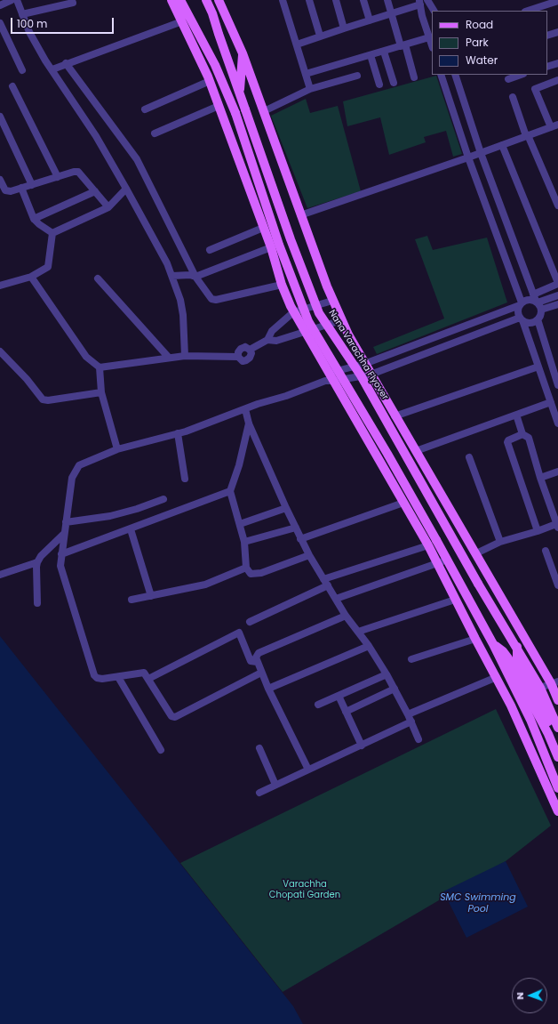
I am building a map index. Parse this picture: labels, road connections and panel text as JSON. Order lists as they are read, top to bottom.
{
  "streets": {
    "main road": ["Nana Varachha Flyover"]
  },
  "water": ["SMC Swimming Pool"],
  "parks": ["Varachha Chopati Garden"],
  "legend": ["Road", "Park", "Water"],
  "scale_bar": "100 m",
  "north": "left"
}
